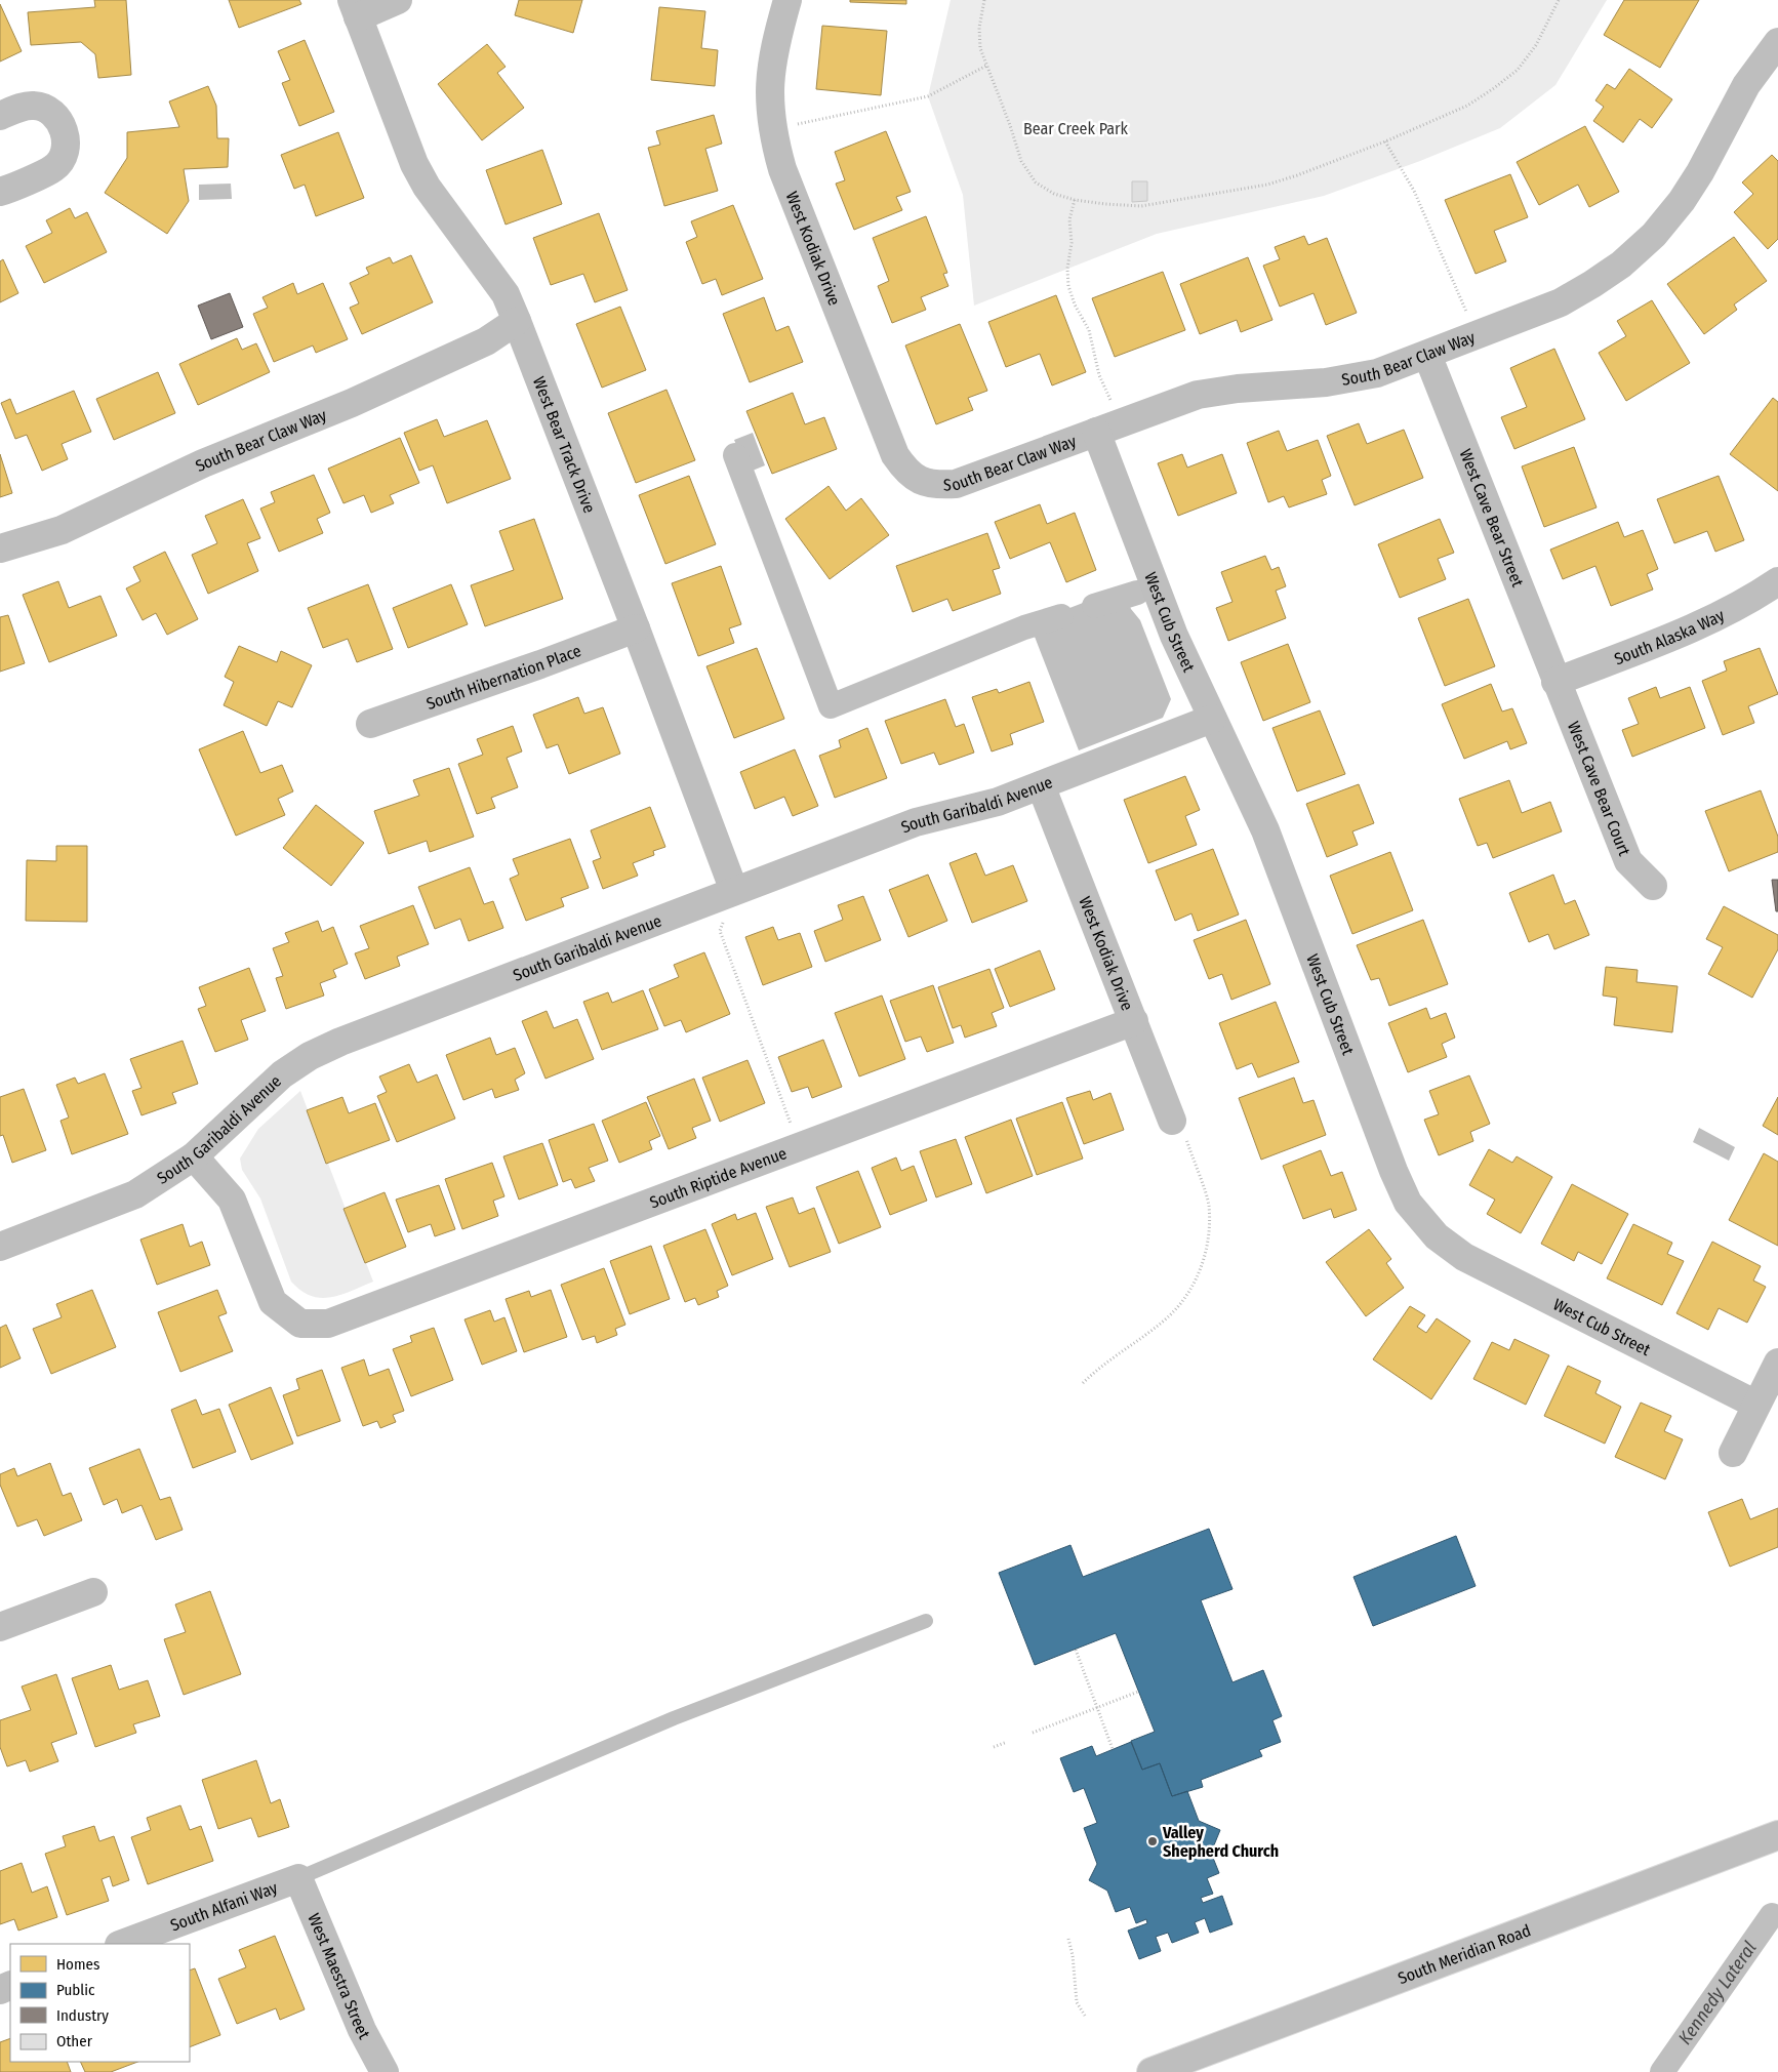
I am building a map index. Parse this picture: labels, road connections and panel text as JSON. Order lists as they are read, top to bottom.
{
  "streets": {
    "street": [
      "West Kodiak Drive",
      "South Bear Claw Way",
      "West Bear Track Drive",
      "West Cave Bear Street",
      "West Cub Street",
      "South Alaska Way",
      "South Hibernation Place",
      "West Cave Bear Court",
      "South Garibaldi Avenue",
      "South Riptide Avenue",
      "South Alfani Way",
      "South Meridian Road",
      "West Maestra Street"
    ]
  },
  "crossings": [
    ["West Kodiak Drive", "South Bear Claw Way"],
    ["West Kodiak Drive", "South Garibaldi Avenue"],
    ["West Kodiak Drive", "South Riptide Avenue"],
    ["South Bear Claw Way", "West Bear Track Drive"],
    ["South Bear Claw Way", "West Cave Bear Street"],
    ["South Bear Claw Way", "West Cub Street"],
    ["West Bear Track Drive", "South Hibernation Place"],
    ["West Bear Track Drive", "South Garibaldi Avenue"],
    ["West Cave Bear Street", "South Alaska Way"],
    ["West Cave Bear Street", "West Cave Bear Court"],
    ["West Cub Street", "South Garibaldi Avenue"],
    ["South Alaska Way", "West Cave Bear Court"],
    ["South Garibaldi Avenue", "South Riptide Avenue"],
    ["South Alfani Way", "West Maestra Street"]
  ],
  "water": ["Kennedy Lateral"],
  "parks": ["Bear Creek Park"],
  "places": ["Valley Shepherd Church"],
  "legend": [
    "Homes",
    "Public",
    "Industry",
    "Other"
  ]
}
